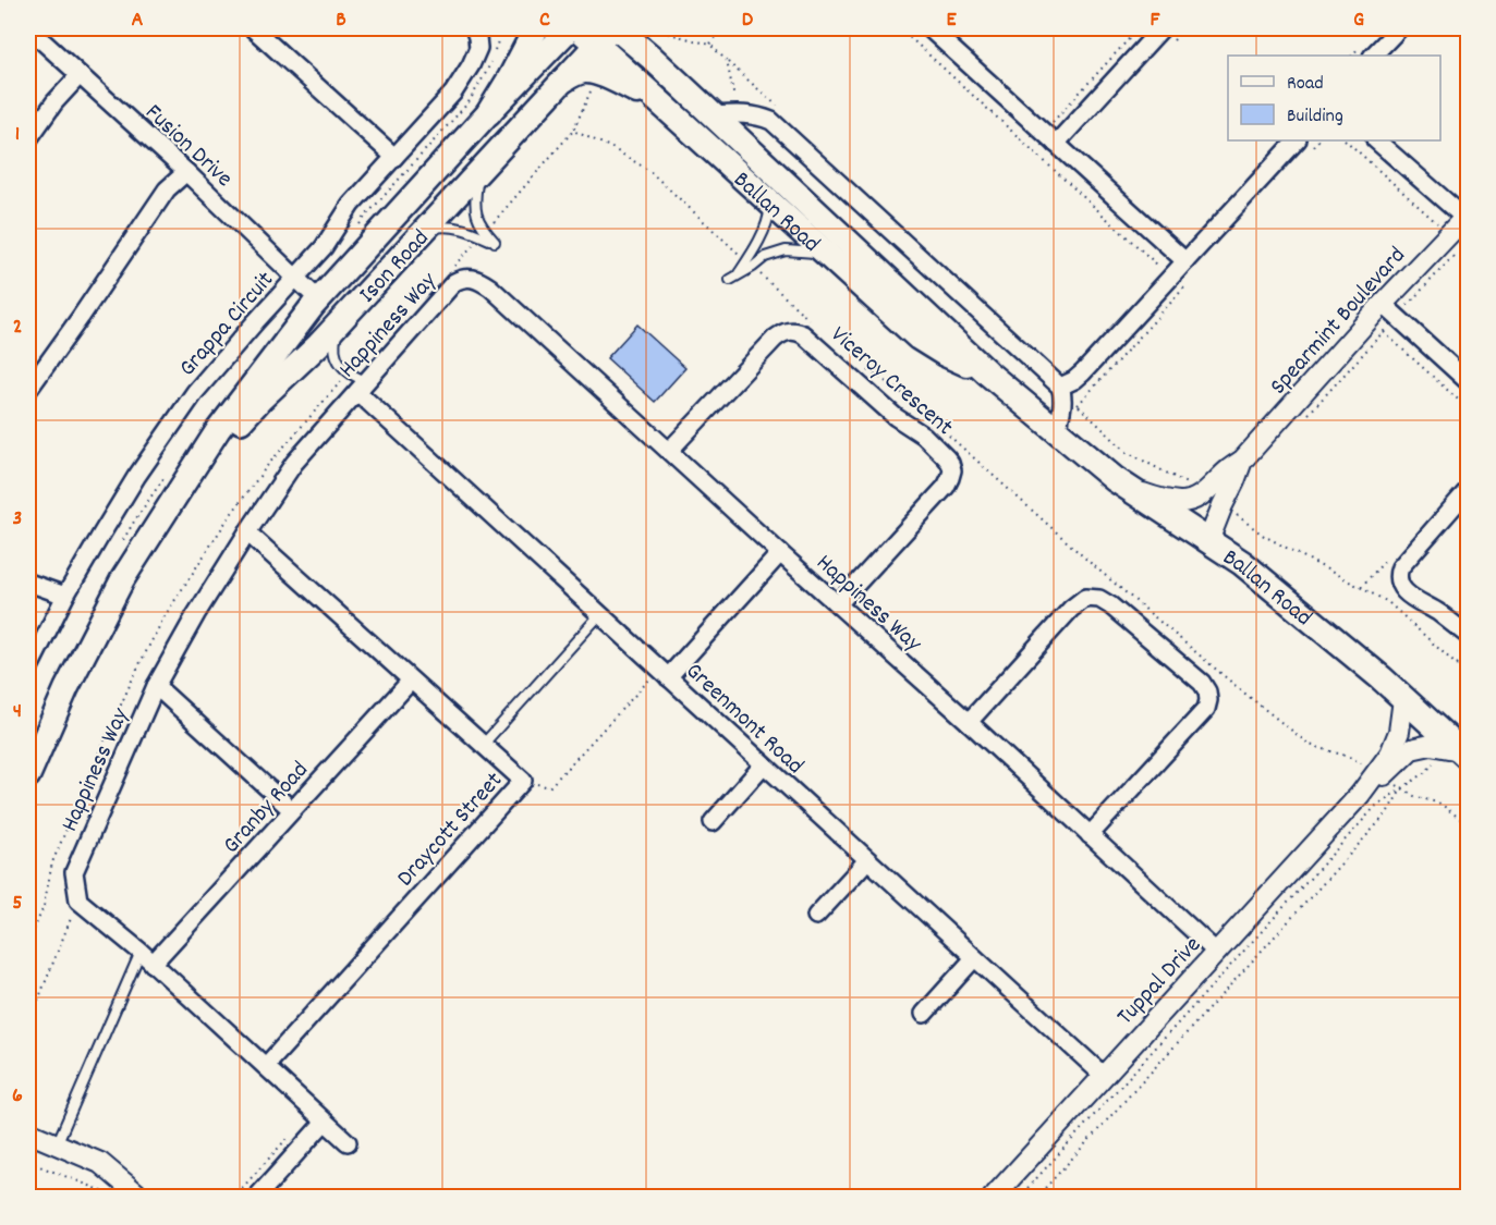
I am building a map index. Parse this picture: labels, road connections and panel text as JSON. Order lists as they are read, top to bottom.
{
  "streets": {
    "main road": ["Ballan Road", "Ison Road"],
    "street": [
      "Fusion Drive",
      "Spearmint Boulevard",
      "Grappa Circuit",
      "Happiness Way",
      "Viceroy Crescent",
      "Greenmont Road",
      "Granby Road",
      "Draycott Street",
      "Tuppal Drive"
    ]
  },
  "crossings": [
    ["Fusion Drive", "Ison Road"],
    ["Fusion Drive", "Grappa Circuit"],
    ["Ballan Road", "Ison Road"],
    ["Ballan Road", "Spearmint Boulevard"],
    ["Ballan Road", "Tuppal Drive"],
    ["Happiness Way", "Viceroy Crescent"],
    ["Happiness Way", "Greenmont Road"],
    ["Happiness Way", "Draycott Street"],
    ["Happiness Way", "Tuppal Drive"],
    ["Greenmont Road", "Tuppal Drive"],
    ["Granby Road", "Draycott Street"]
  ],
  "legend": ["Road", "Building"],
  "grid": {
    "columns": [
      "A",
      "B",
      "C",
      "D",
      "E",
      "F",
      "G"
    ],
    "rows": [
      "1",
      "2",
      "3",
      "4",
      "5",
      "6"
    ]
  }
}
